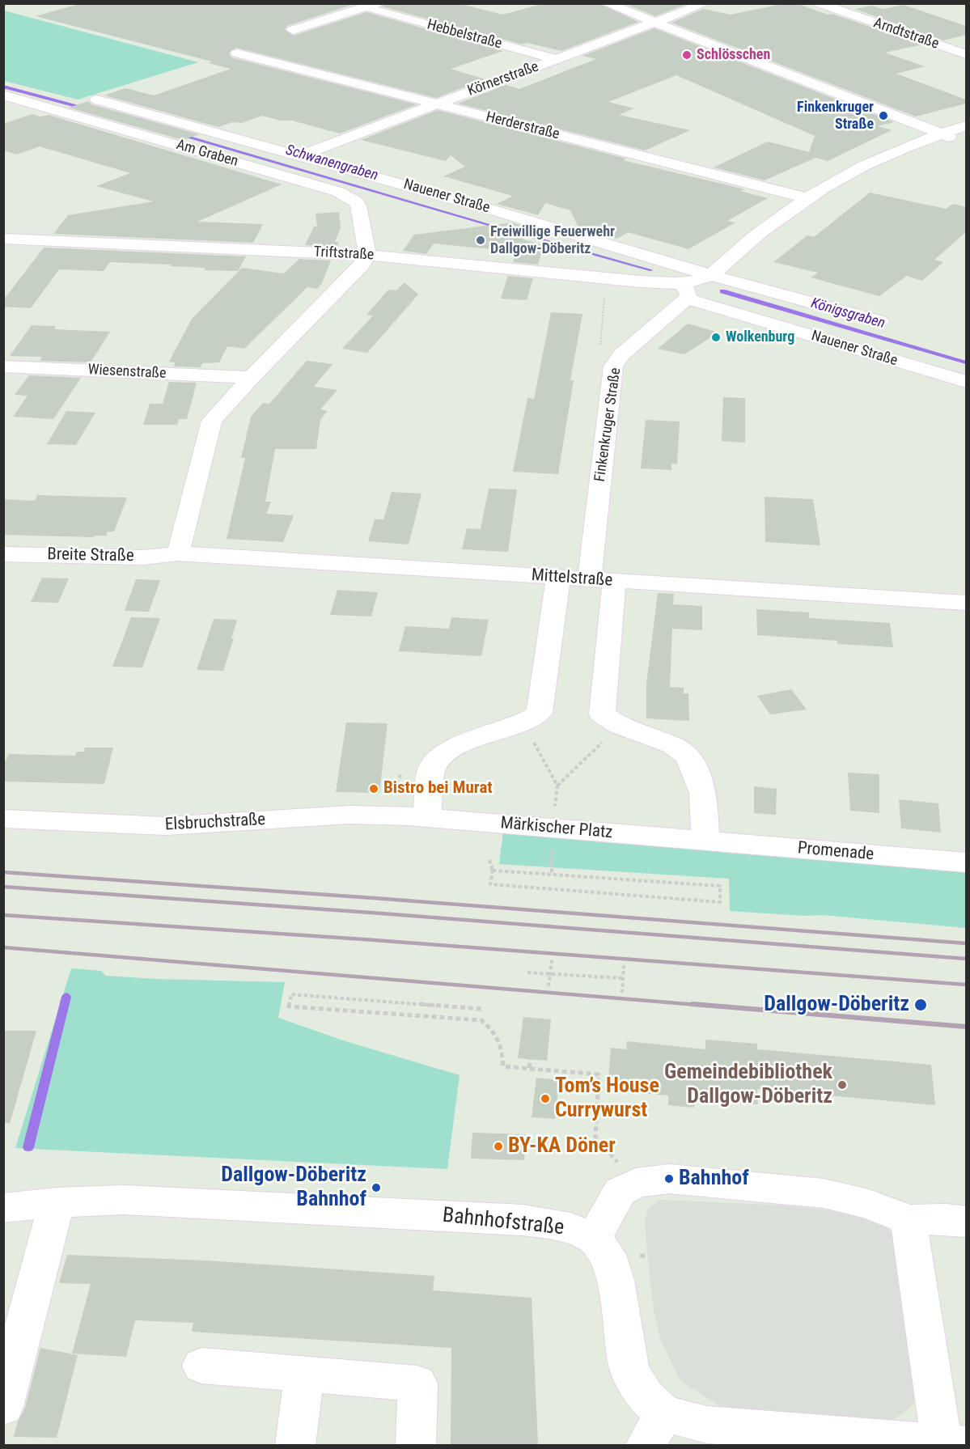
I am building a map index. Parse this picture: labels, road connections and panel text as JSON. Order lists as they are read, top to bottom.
{
  "streets": {
    "street": [
      "Arndtstraße",
      "Hebbelstraße",
      "Körnerstraße",
      "Herderstraße",
      "Am Graben",
      "Nauener Straße",
      "Triftstraße",
      "Wiesenstraße",
      "Finkenkruger Straße",
      "Breite Straße",
      "Mittelstraße",
      "Elsbruchstraße",
      "Märkischer Platz",
      "Promenade",
      "Bahnhofstraße"
    ]
  },
  "crossings": [
    ["Hebbelstraße", "Körnerstraße"],
    ["Körnerstraße", "Herderstraße"],
    ["Körnerstraße", "Nauener Straße"],
    ["Herderstraße", "Finkenkruger Straße"],
    ["Am Graben", "Triftstraße"],
    ["Nauener Straße", "Triftstraße"],
    ["Nauener Straße", "Finkenkruger Straße"],
    ["Triftstraße", "Finkenkruger Straße"],
    ["Finkenkruger Straße", "Mittelstraße"],
    ["Breite Straße", "Mittelstraße"],
    ["Elsbruchstraße", "Märkischer Platz"],
    ["Märkischer Platz", "Promenade"]
  ],
  "water": ["Schwanengraben", "Königsgraben"],
  "places": [
    "Schlösschen",
    "Finkenkruger Straße",
    "Freiwillige Feuerwehr Dallgow-Döberitz",
    "Wolkenburg",
    "Bistro bei Murat",
    "Dallgow-Döberitz",
    "Gemeindebibliothek Dallgow-Döberitz",
    "Tom’s House Currywurst",
    "BY-KA Döner",
    "Bahnhof",
    "Dallgow-Döberitz Bahnhof"
  ]
}
